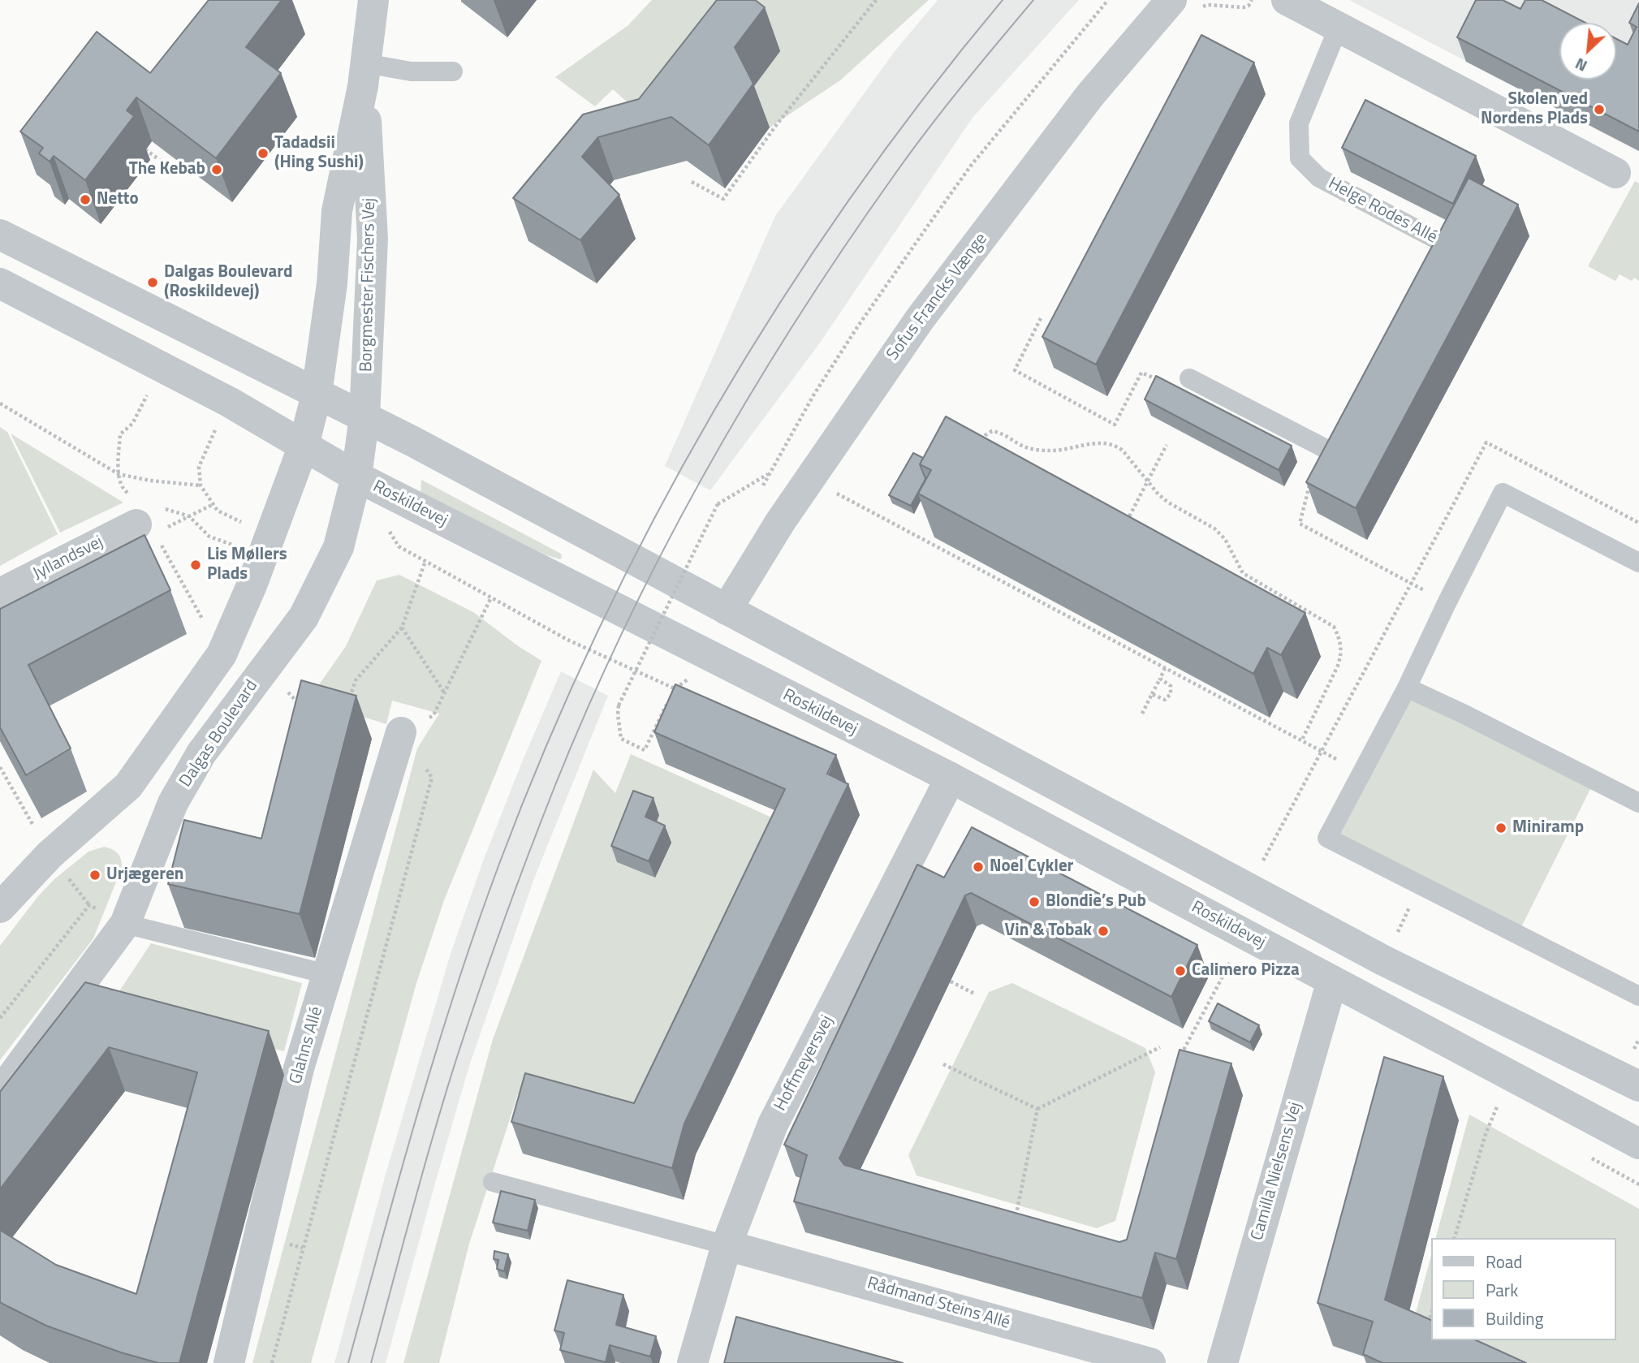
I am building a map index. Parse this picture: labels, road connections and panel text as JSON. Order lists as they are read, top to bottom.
{
  "streets": {
    "street": [
      "Borgmester Fischers Vej",
      "Sofus Francks Vænge",
      "Roskildevej",
      "Jyllandsvej",
      "Dalgas Boulevard",
      "Glahns Allé",
      "Hoffmeyersvej",
      "Camilla Nielsens Vej",
      "Rådmand Steins Allé"
    ],
    "lane": ["Helge Rodes Allé"]
  },
  "crossings": [
    ["Borgmester Fischers Vej", "Dalgas Boulevard"],
    ["Sofus Francks Vænge", "Roskildevej"],
    ["Roskildevej", "Dalgas Boulevard"],
    ["Roskildevej", "Hoffmeyersvej"],
    ["Roskildevej", "Camilla Nielsens Vej"],
    ["Hoffmeyersvej", "Rådmand Steins Allé"]
  ],
  "places": [
    "Skolen ved Nordens Plads",
    "Tadadsii (Hing Sushi)",
    "The Kebab",
    "Netto",
    "Dalgas Boulevard (Roskildevej)",
    "Lis Møllers Plads",
    "Miniramp",
    "Noel Cykler",
    "Urjægeren",
    "Blondie’s Pub",
    "Vin & Tobak",
    "Calimero Pizza"
  ],
  "legend": ["Road", "Park", "Building"],
  "north": "bottom left"
}
